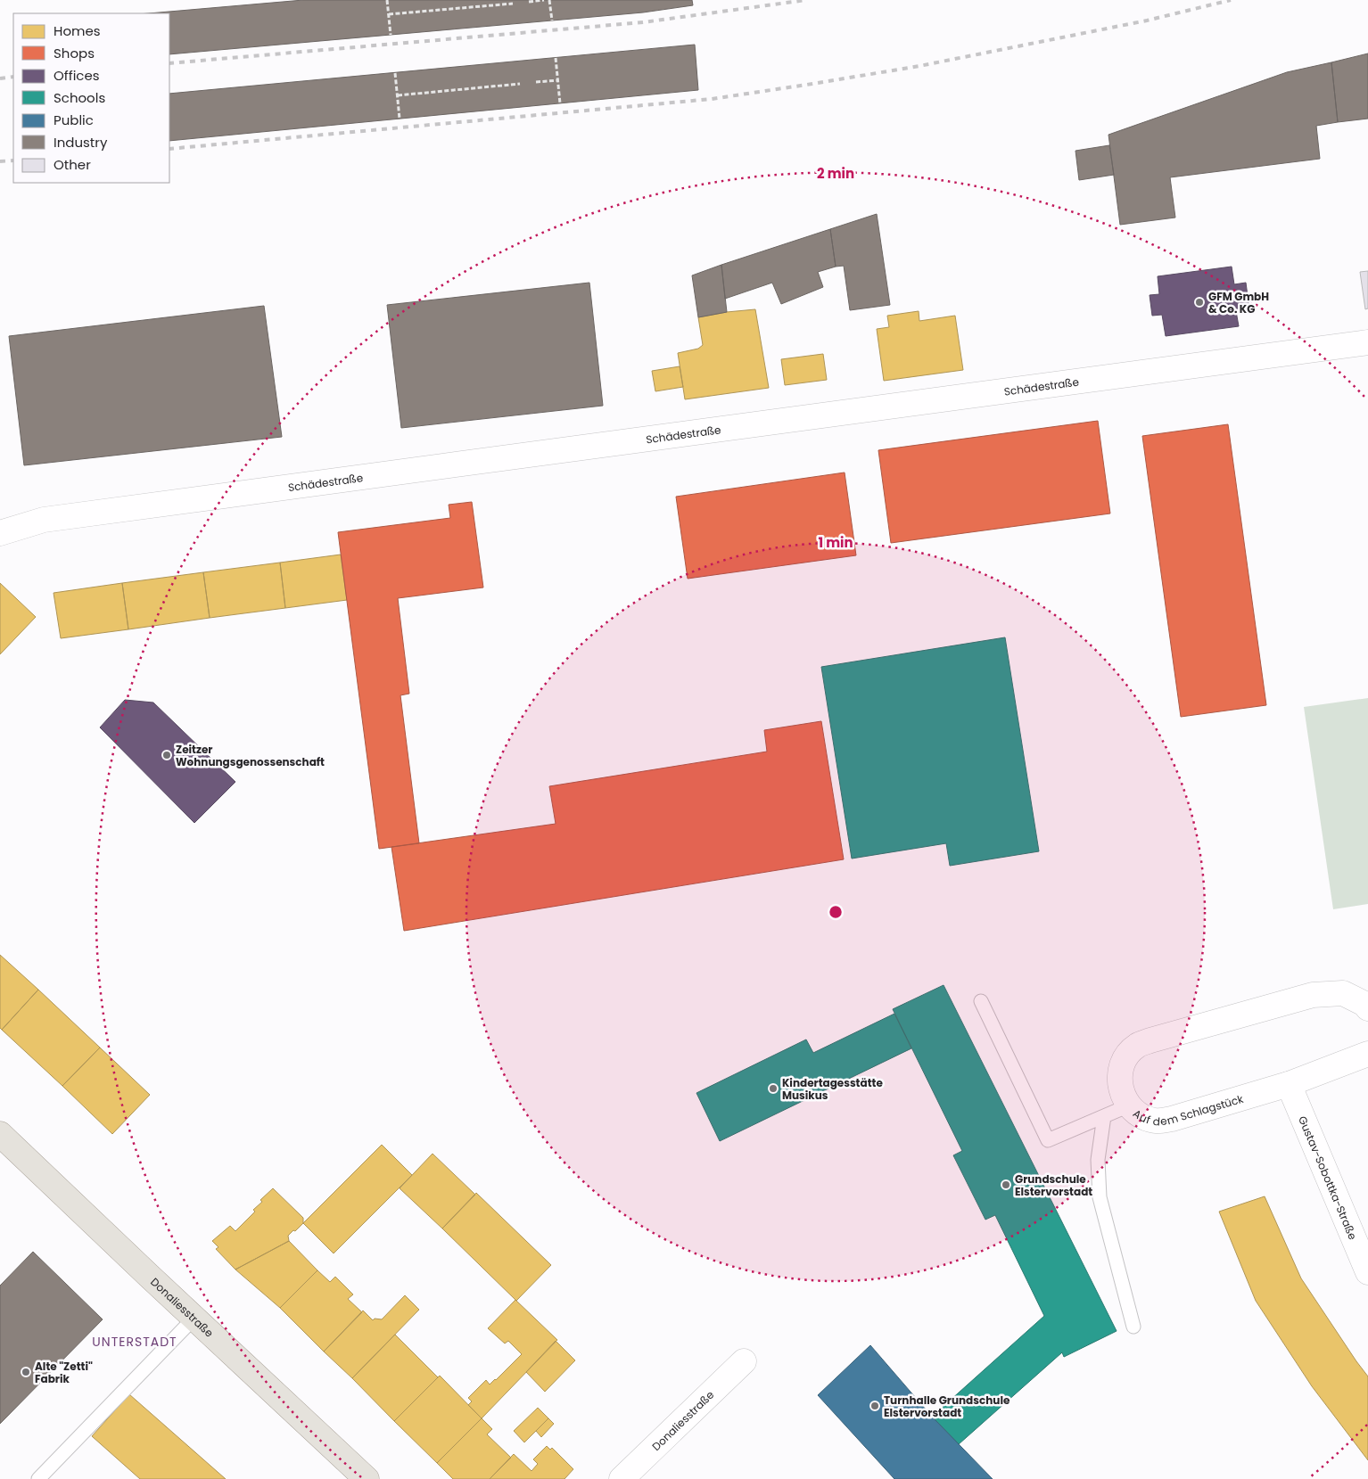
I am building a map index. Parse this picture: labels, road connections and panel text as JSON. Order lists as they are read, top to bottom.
{
  "streets": {
    "main road": ["Donaliesstraße"],
    "street": ["Schädestraße", "Auf dem Schlagstück", "Gustav-Sobottka-Straße"]
  },
  "crossings": [
    ["Auf dem Schlagstück", "Gustav-Sobottka-Straße"]
  ],
  "districts": ["UNTERSTADT"],
  "places": [
    "GFM GmbH & Co. KG",
    "Zeitzer Wohnungsgenossenschaft",
    "Kindertagesstätte Musikus",
    "Grundschule Elstervorstadt",
    "Alte \"Zetti\" Fabrik",
    "Turnhalle Grundschule Elstervorstadt"
  ],
  "legend": [
    "Homes",
    "Shops",
    "Offices",
    "Schools",
    "Public",
    "Industry",
    "Other"
  ],
  "rings": ["2 min", "1 min"]
}
